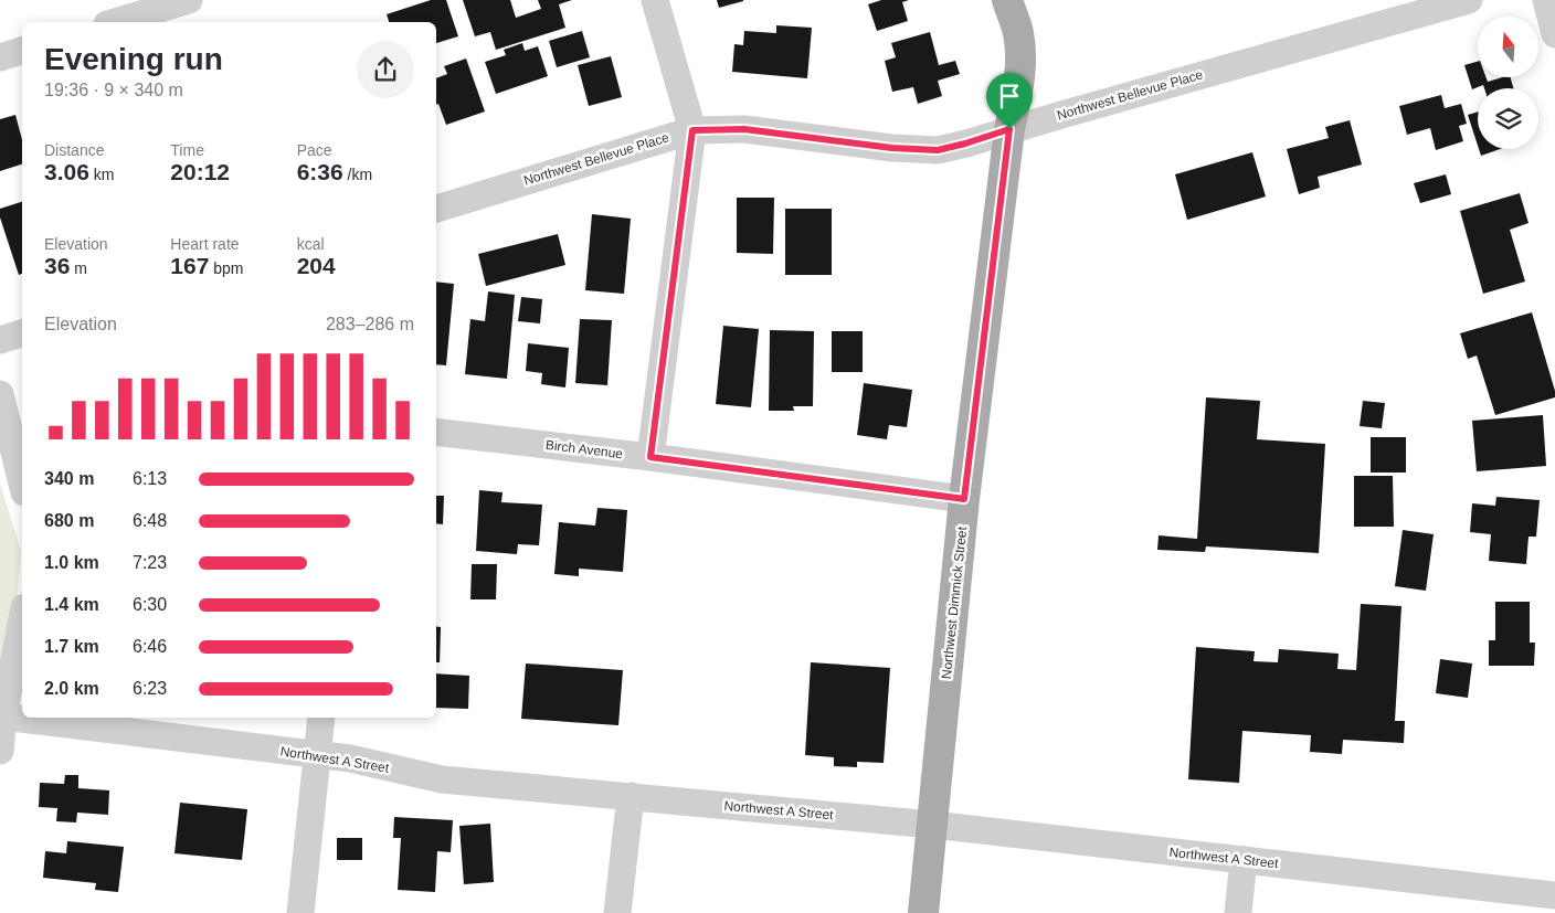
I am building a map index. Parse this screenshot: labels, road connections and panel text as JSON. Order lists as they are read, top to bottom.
{
  "streets": {
    "main road": ["Northwest Dimmick Street"],
    "street": ["Northwest Bellevue Place", "Birch Avenue", "Northwest A Street"]
  },
  "crossings": [
    ["Northwest Bellevue Place", "Northwest Dimmick Street"],
    ["Birch Avenue", "Northwest Dimmick Street"],
    ["Northwest Dimmick Street", "Northwest A Street"]
  ],
  "north": "top",
  "page": {
    "heading": ["Evening run", "19:36 · 9 × 340 m"],
    "stats": [
      ["Distance", "3.06 km"],
      ["Time", "20:12"],
      ["Pace", "6:36 /km"],
      ["Elevation", "36 m"],
      ["Heart rate", "167 bpm"],
      ["kcal", "204"]
    ],
    "chart": ["Elevation", "283–286 m"],
    "list": [
      {
        "name": "340 m",
        "note": "6:13"
      },
      {
        "name": "680 m",
        "note": "6:48"
      },
      {
        "name": "1.0 km",
        "note": "7:23"
      },
      {
        "name": "1.4 km",
        "note": "6:30"
      },
      {
        "name": "1.7 km",
        "note": "6:46"
      },
      {
        "name": "2.0 km",
        "note": "6:23"
      }
    ]
  }
}
